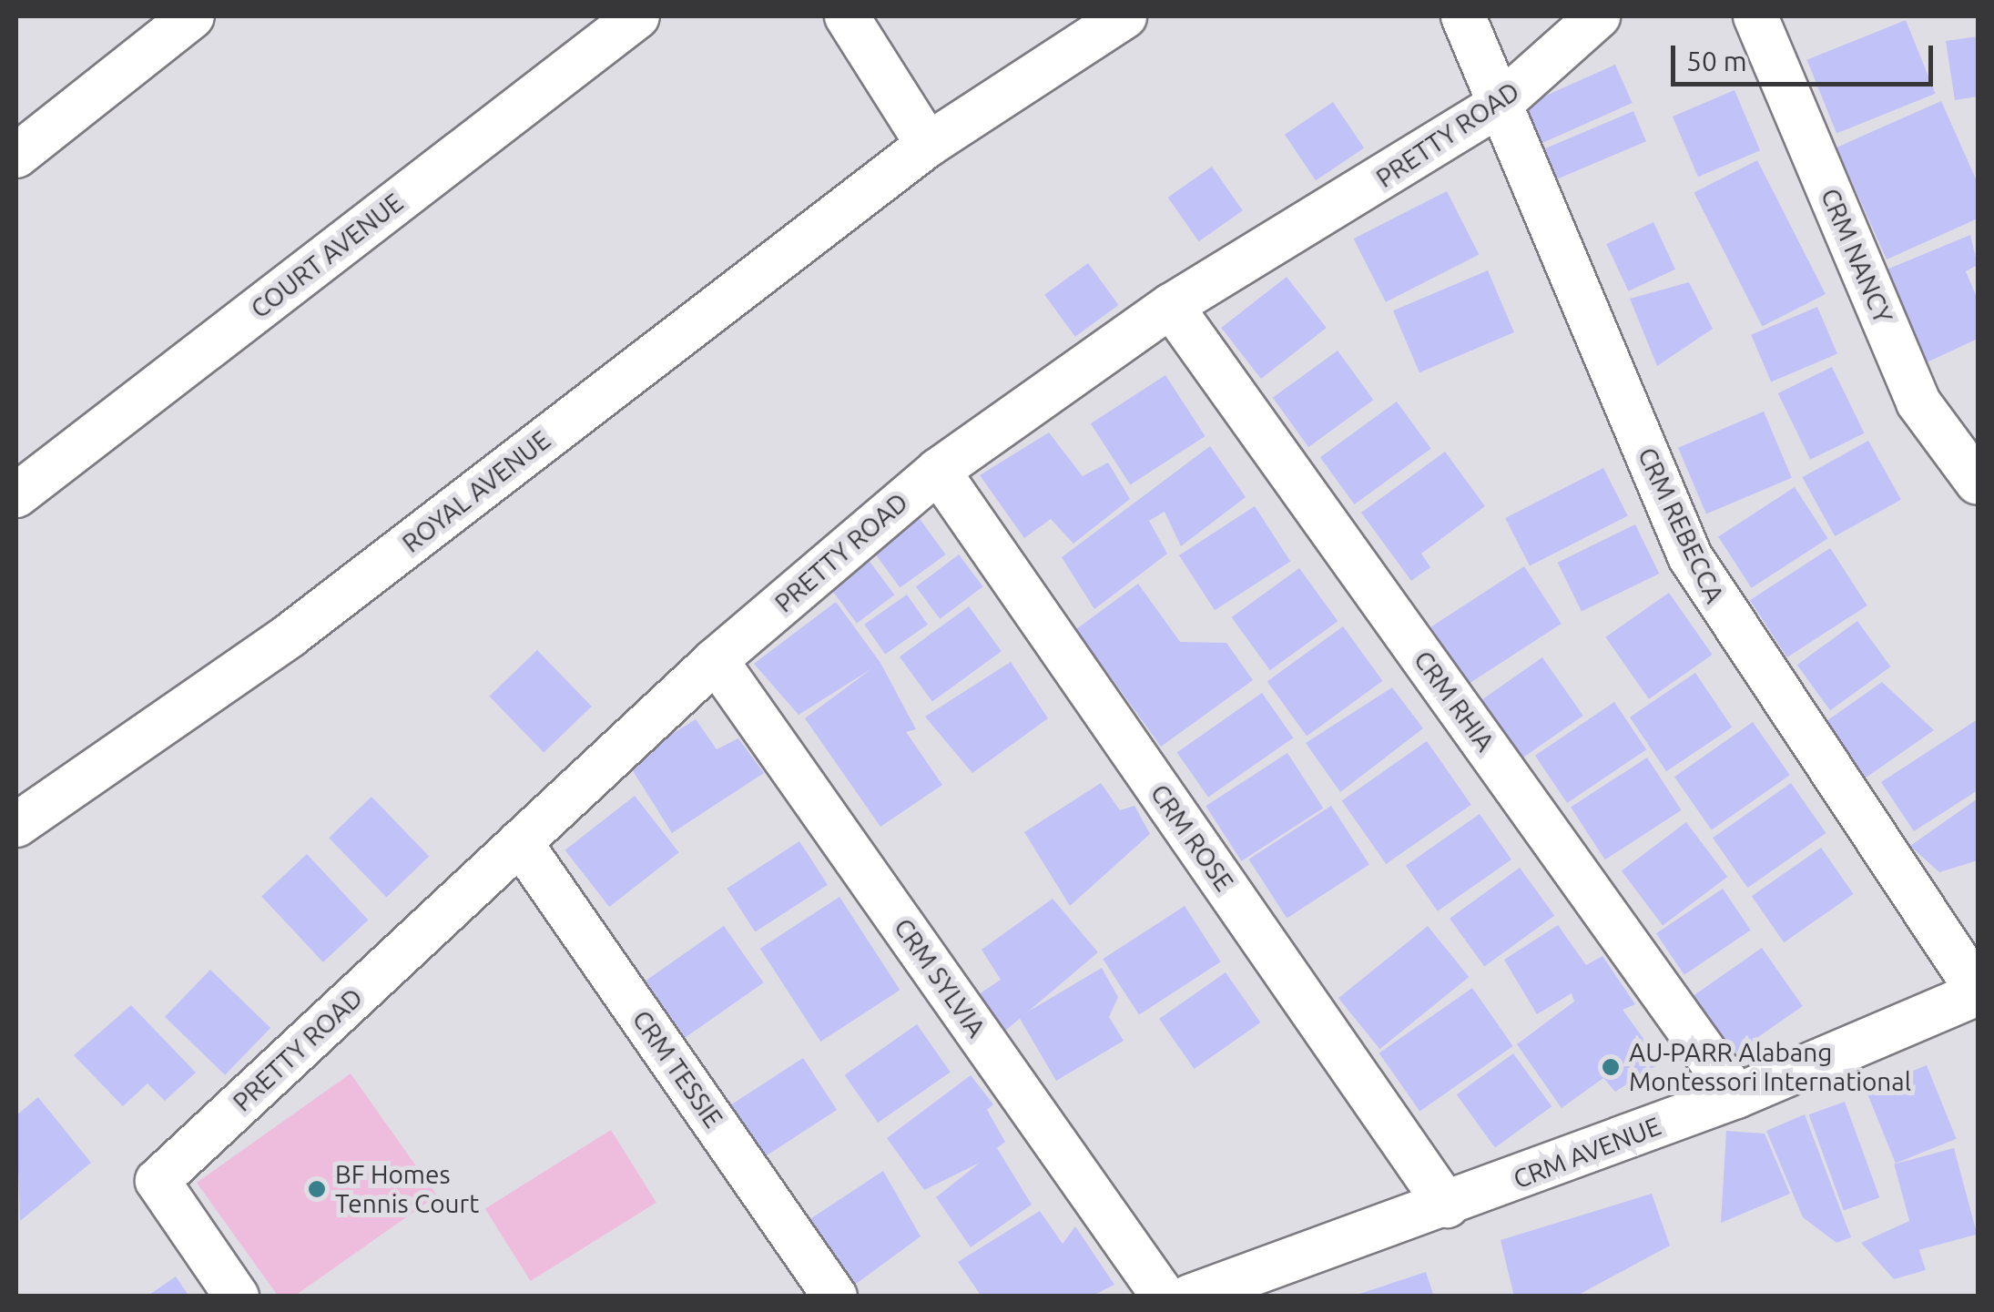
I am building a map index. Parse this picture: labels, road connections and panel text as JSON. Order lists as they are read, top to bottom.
{
  "streets": {
    "street": [
      "PRETTY ROAD",
      "COURT AVENUE",
      "CRM NANCY",
      "ROYAL AVENUE",
      "CRM REBECCA",
      "CRM RHIA",
      "CRM ROSE",
      "CRM SYLVIA",
      "CRM TESSIE",
      "CRM AVENUE"
    ]
  },
  "crossings": [
    ["PRETTY ROAD", "CRM REBECCA"],
    ["PRETTY ROAD", "CRM RHIA"],
    ["PRETTY ROAD", "CRM ROSE"],
    ["PRETTY ROAD", "CRM SYLVIA"],
    ["PRETTY ROAD", "CRM TESSIE"],
    ["CRM REBECCA", "CRM AVENUE"],
    ["CRM RHIA", "CRM AVENUE"],
    ["CRM ROSE", "CRM AVENUE"]
  ],
  "places": ["AU-PARR Alabang Montessori International", "BF Homes Tennis Court"],
  "scale_bar": "50 m"
}
